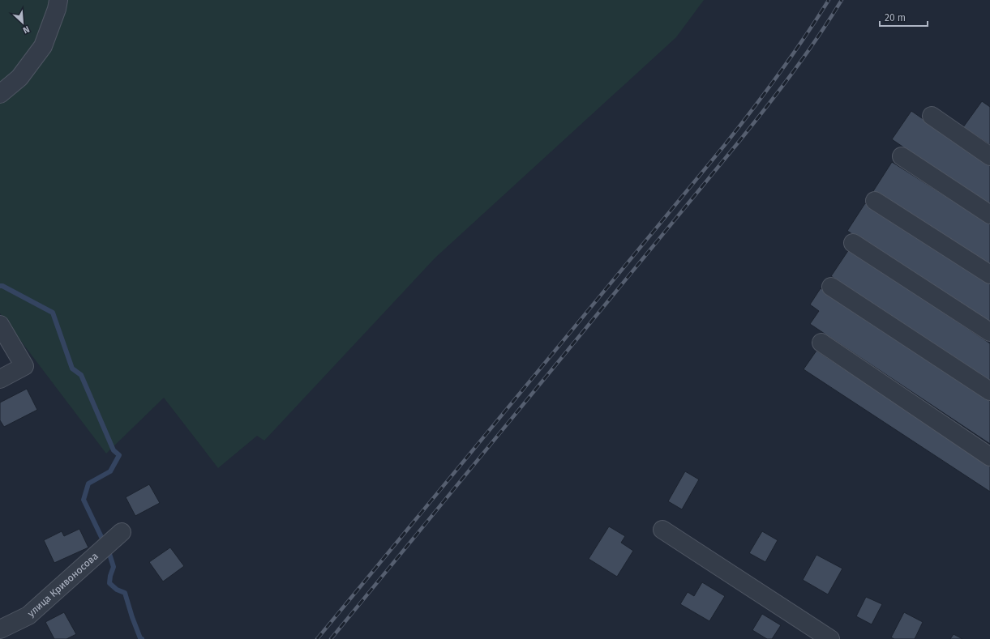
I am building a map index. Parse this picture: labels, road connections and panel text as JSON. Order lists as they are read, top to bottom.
{
  "streets": {
    "street": ["улица Кривоносова"]
  },
  "scale_bar": "20 m",
  "north": "bottom right"
}
